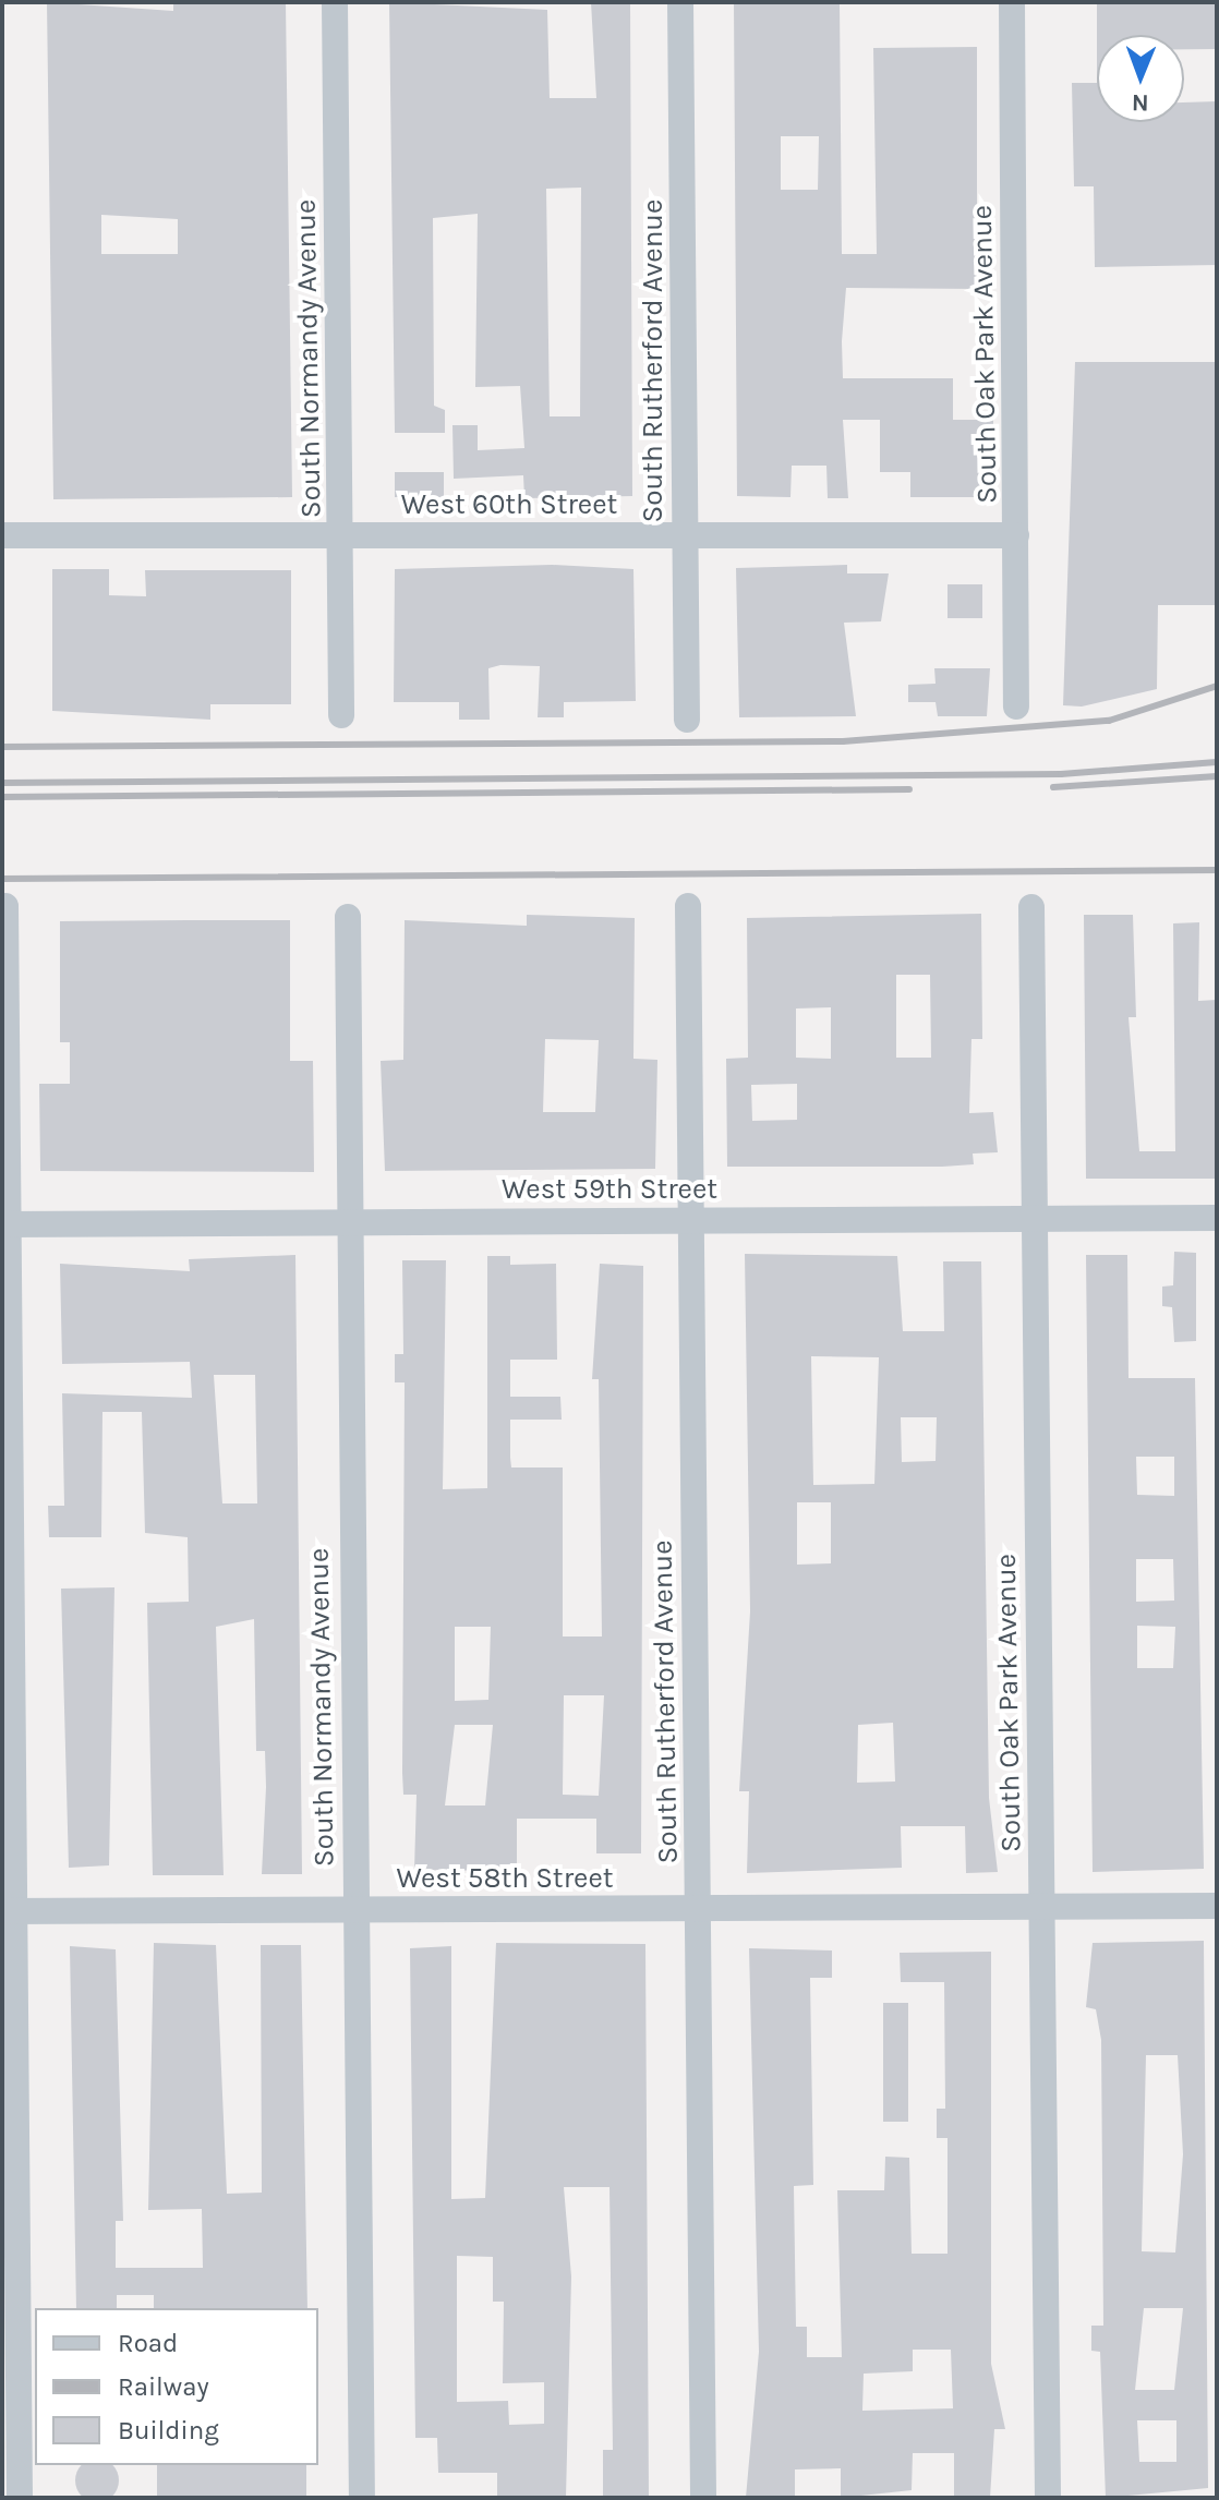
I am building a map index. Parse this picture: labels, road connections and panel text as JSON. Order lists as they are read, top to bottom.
{
  "streets": {
    "street": [
      "South Oak Park Avenue",
      "South Normandy Avenue",
      "South Rutherford Avenue",
      "West 60th Street",
      "West 59th Street",
      "West 58th Street"
    ]
  },
  "crossings": [
    ["South Oak Park Avenue", "West 60th Street"],
    ["South Oak Park Avenue", "West 59th Street"],
    ["South Oak Park Avenue", "West 58th Street"],
    ["South Normandy Avenue", "West 60th Street"],
    ["South Normandy Avenue", "West 59th Street"],
    ["South Normandy Avenue", "West 58th Street"],
    ["South Rutherford Avenue", "West 60th Street"],
    ["South Rutherford Avenue", "West 59th Street"],
    ["South Rutherford Avenue", "West 58th Street"]
  ],
  "legend": ["Road", "Railway", "Building"],
  "north": "bottom"
}
